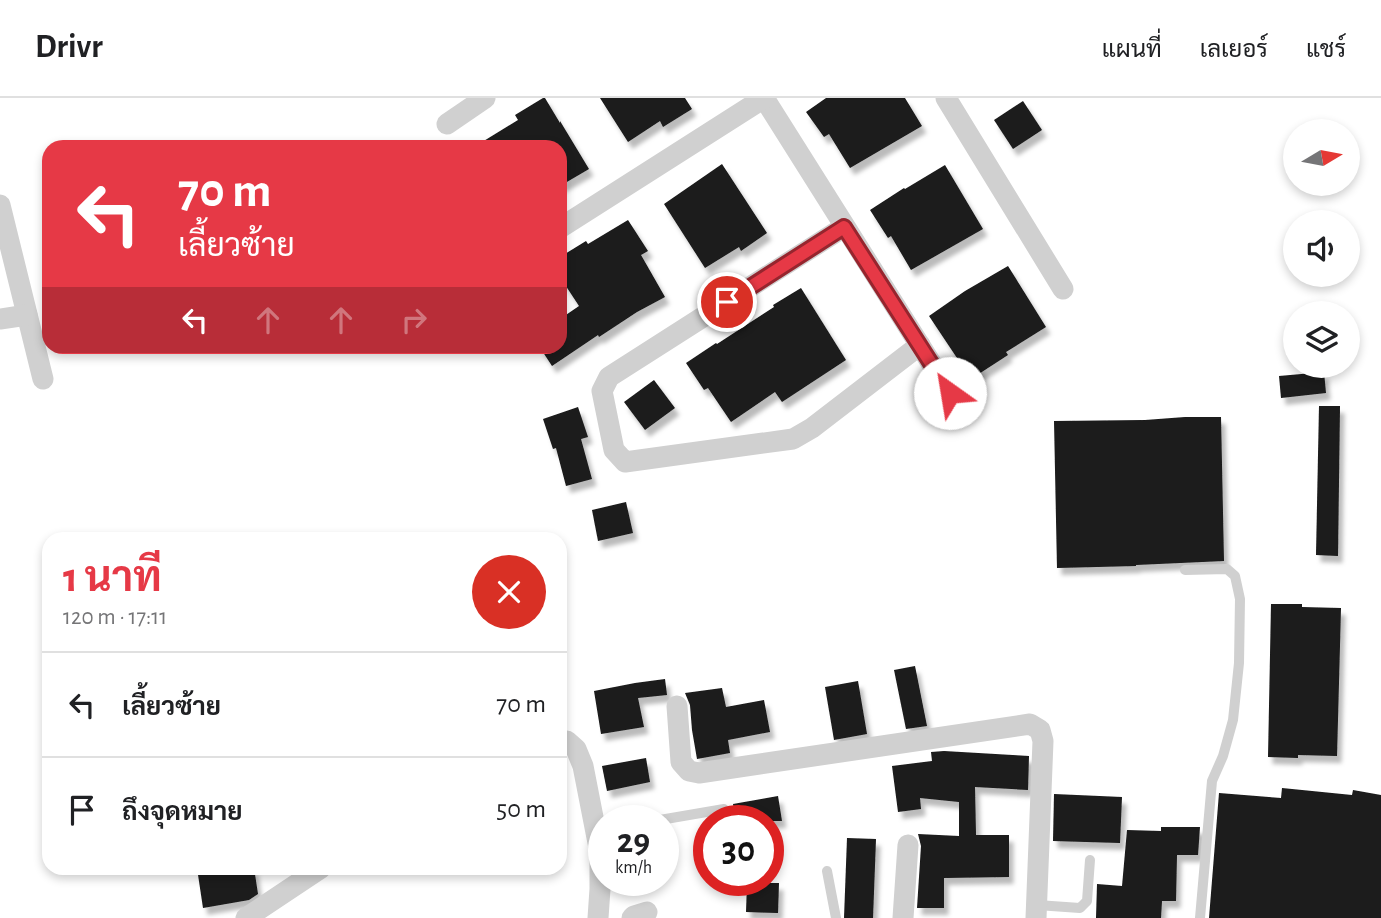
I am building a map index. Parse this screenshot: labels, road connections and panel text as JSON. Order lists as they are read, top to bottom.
{
  "north": "right",
  "page": {
    "header": "Drivr",
    "nav": ["แผนที่", "เลเยอร์", "แชร์"],
    "turn": ["70 m", "เลี้ยวซ้าย"],
    "heading": ["1 นาที", "120 m · 17:11"],
    "list": [
      {
        "name": "เลี้ยวซ้าย",
        "value": "70 m"
      },
      {
        "name": "ถึงจุดหมาย",
        "value": "50 m"
      }
    ],
    "speed": "29 km/h",
    "limit": "30"
  }
}
